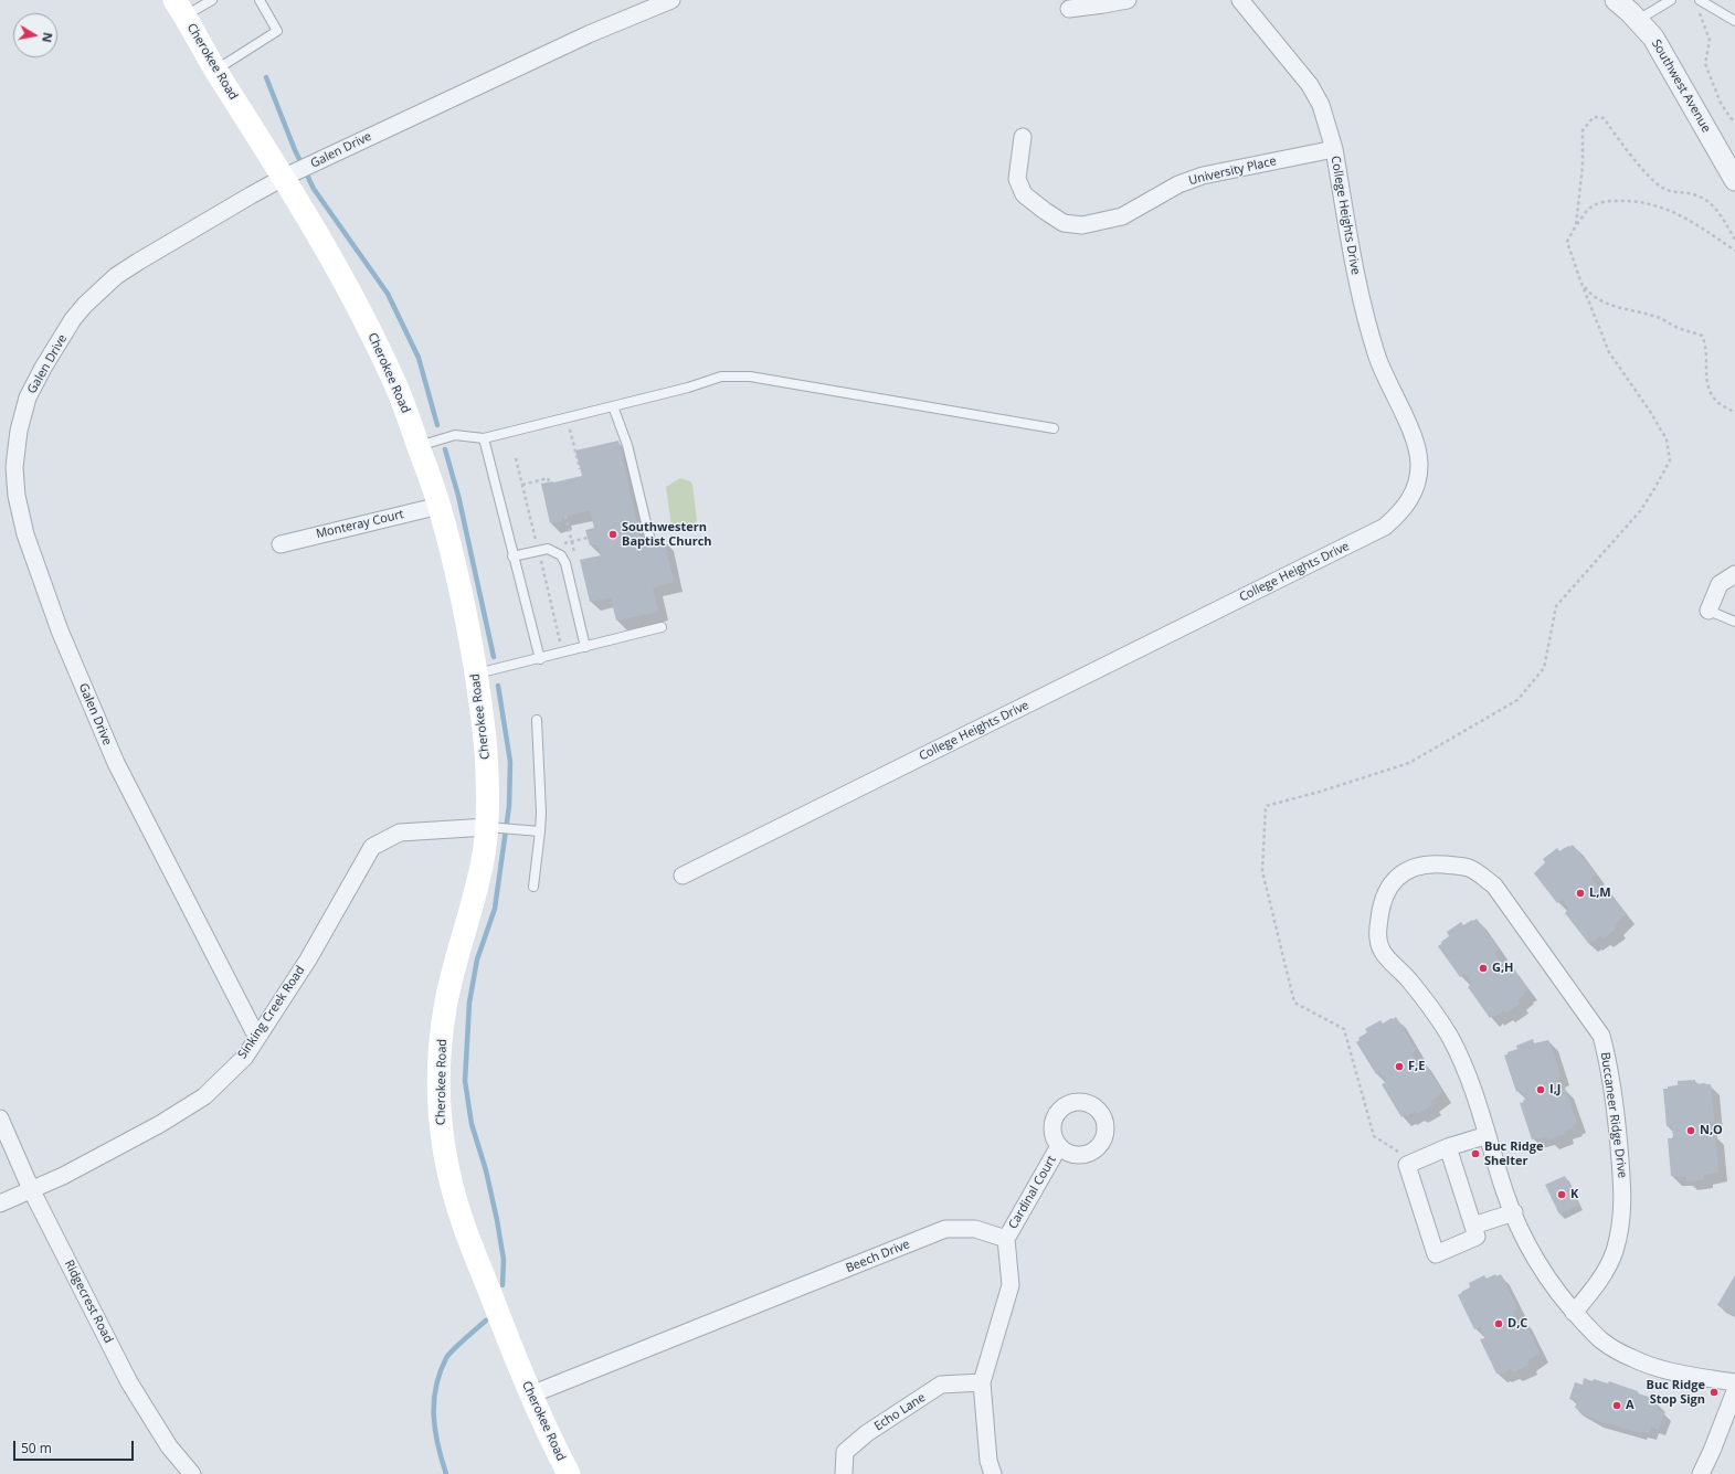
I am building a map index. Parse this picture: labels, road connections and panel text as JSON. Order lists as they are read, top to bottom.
{
  "streets": {
    "main road": ["Cherokee Road"],
    "street": [
      "Southwest Avenue",
      "Galen Drive",
      "University Place",
      "College Heights Drive",
      "Monteray Court",
      "Sinking Creek Road",
      "Buccaneer Ridge Drive",
      "Cardinal Court",
      "Beech Drive",
      "Ridgecrest Road",
      "Echo Lane"
    ]
  },
  "crossings": [
    ["Cherokee Road", "Galen Drive"],
    ["Cherokee Road", "Monteray Court"],
    ["Cherokee Road", "Sinking Creek Road"],
    ["Cherokee Road", "Beech Drive"],
    ["Galen Drive", "Sinking Creek Road"],
    ["University Place", "College Heights Drive"],
    ["Sinking Creek Road", "Ridgecrest Road"],
    ["Cardinal Court", "Beech Drive"]
  ],
  "places": [
    "Southwestern Baptist Church",
    "L,M",
    "G,H",
    "F,E",
    "I,J",
    "N,O",
    "Buc Ridge Shelter",
    "K",
    "D,C",
    "Buc Ridge Stop Sign",
    "A"
  ],
  "scale_bar": "50 m",
  "north": "right"
}
